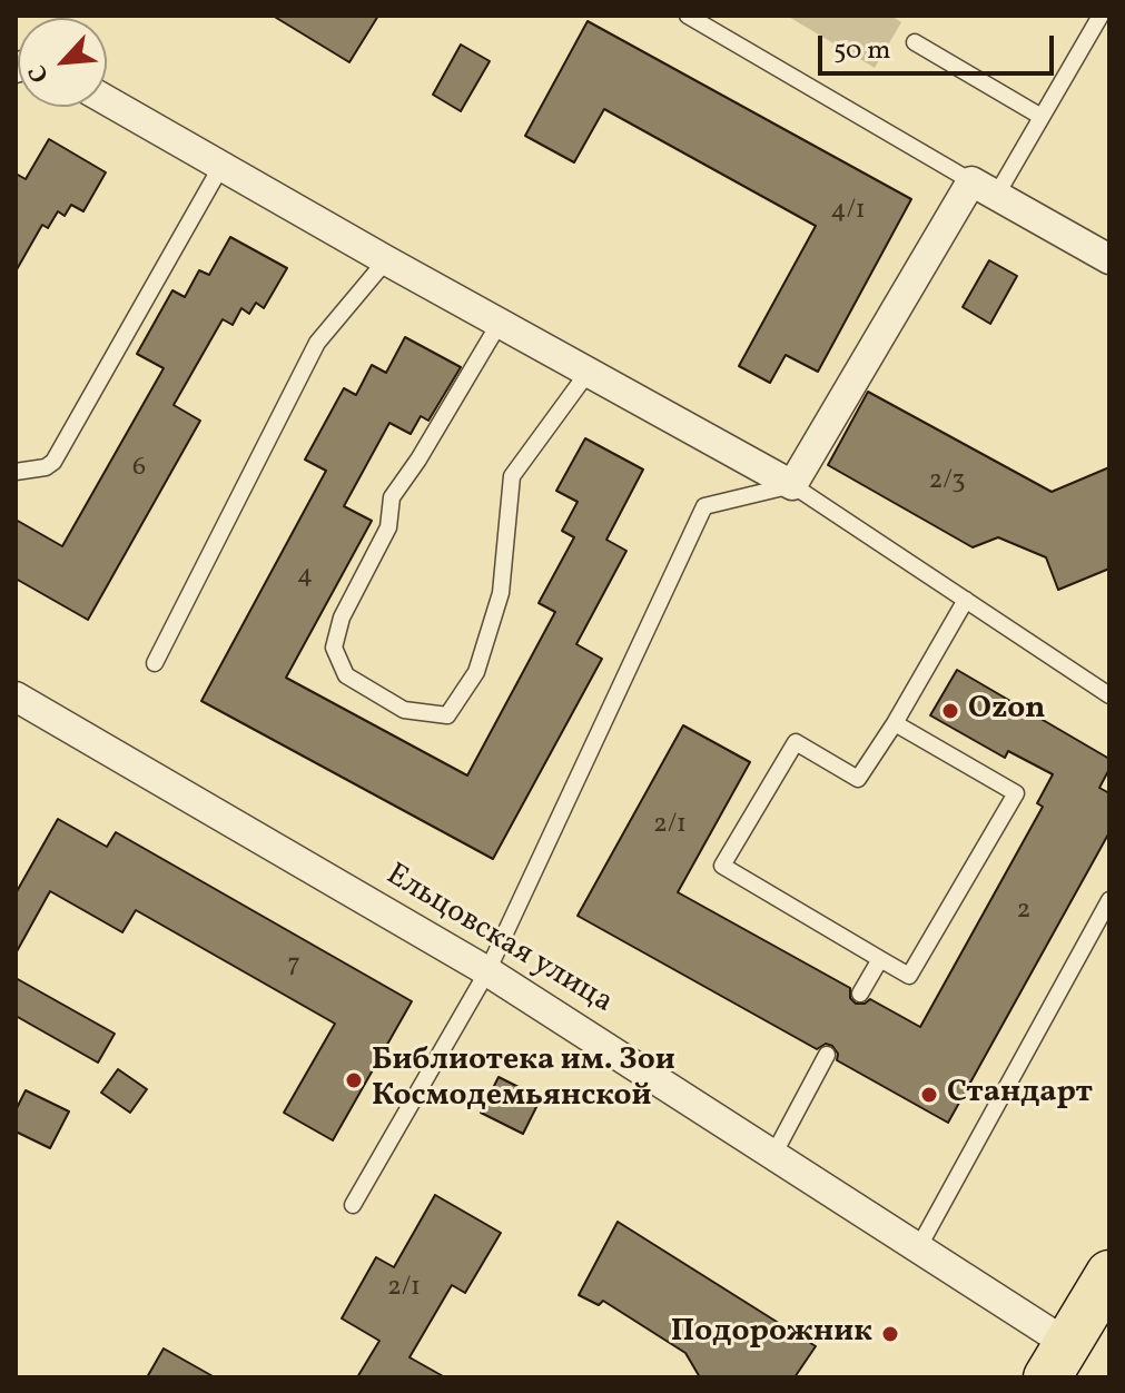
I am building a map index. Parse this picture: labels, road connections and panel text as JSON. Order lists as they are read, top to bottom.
{
  "streets": {
    "street": ["Ельцовская улица"]
  },
  "places": [
    "Ozon",
    "Библиотека им. Зои Космодемьянской",
    "Стандарт",
    "Подорожник"
  ],
  "house_numbers": [
    "4/1",
    "6",
    "2/3",
    "4",
    "2/1",
    "2",
    "7",
    "2/1"
  ],
  "scale_bar": "50 m",
  "north": "bottom left"
}
